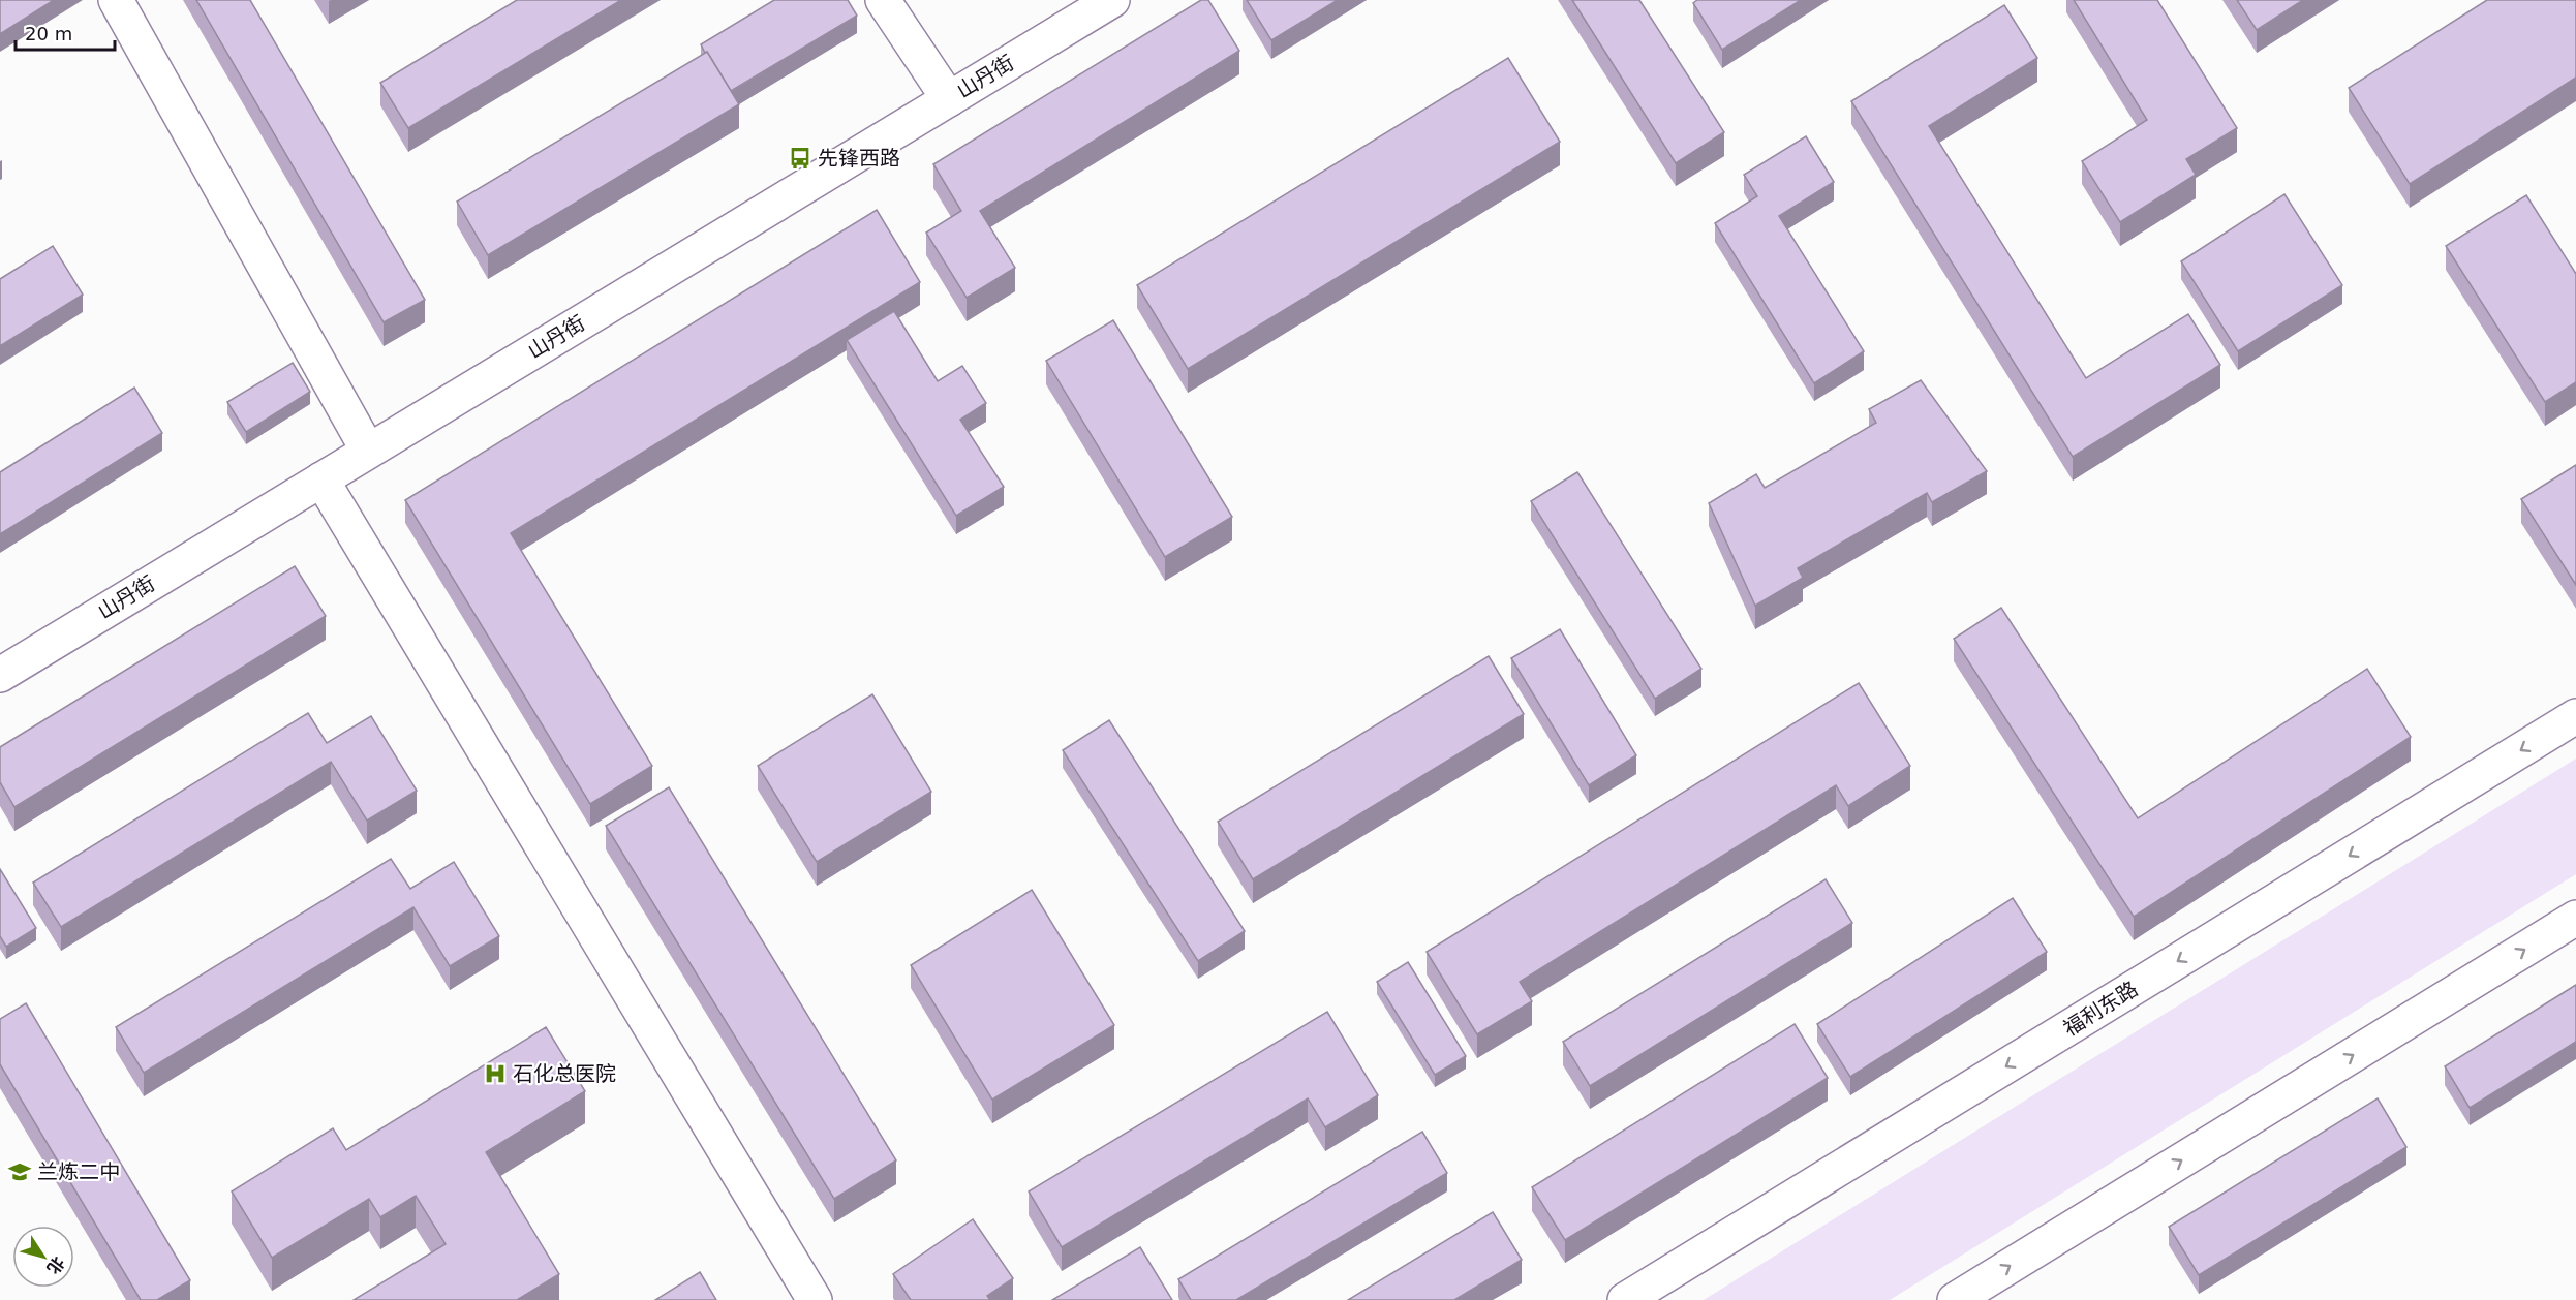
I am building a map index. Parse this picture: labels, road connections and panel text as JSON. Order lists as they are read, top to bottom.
{
  "streets": {
    "street": ["山丹街", "福利东路"]
  },
  "places": {
    "bus stop": ["先锋西路"],
    "hospital": ["石化总医院"],
    "school or university": ["兰炼二中"]
  },
  "scale_bar": "20 m",
  "north": "bottom right"
}
